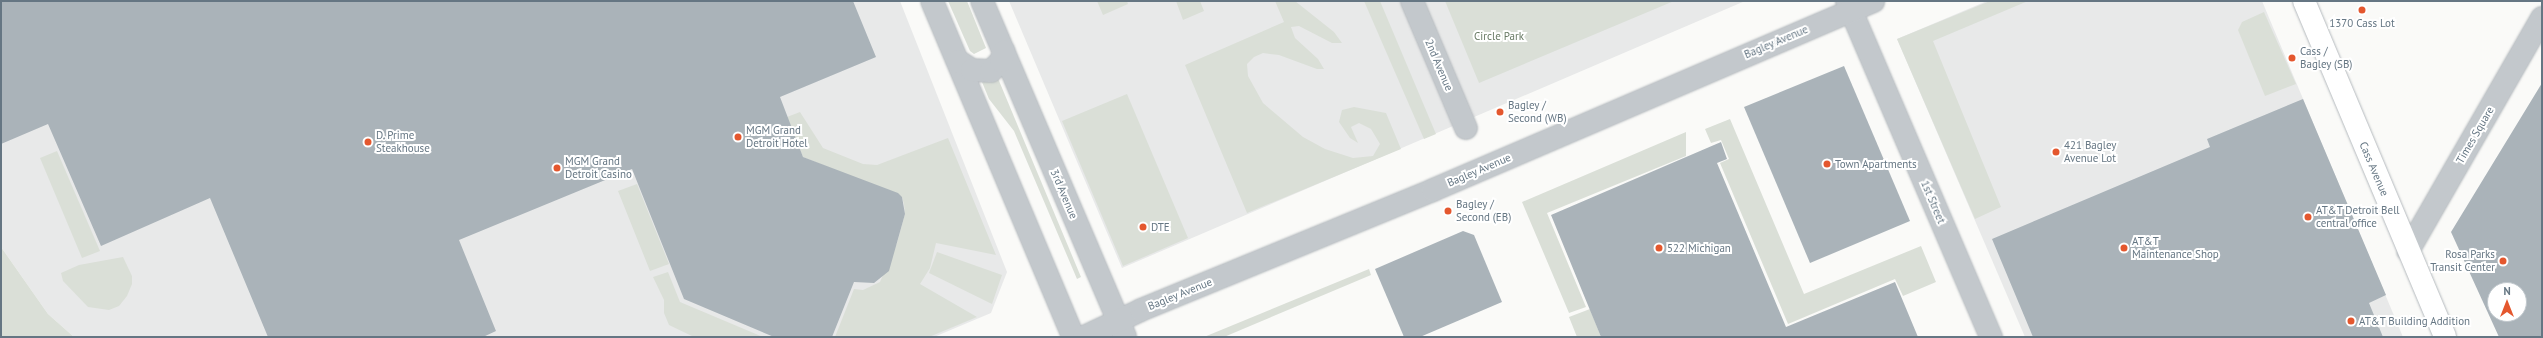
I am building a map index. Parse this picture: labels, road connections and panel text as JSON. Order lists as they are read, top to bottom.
{
  "streets": {
    "main road": ["Cass Avenue"],
    "street": [
      "Bagley Avenue",
      "2nd Avenue",
      "Times Square",
      "3rd Avenue",
      "1st Street"
    ]
  },
  "crossings": [
    ["Bagley Avenue", "3rd Avenue"],
    ["Bagley Avenue", "1st Street"],
    ["Times Square", "Cass Avenue"]
  ],
  "parks": ["Circle Park"],
  "places": [
    "1370 Cass Lot",
    "Cass / Bagley (SB)",
    "Bagley / Second (WB)",
    "MGM Grand Detroit Hotel",
    "D. Prime Steakhouse",
    "421 Bagley Avenue Lot",
    "Town Apartments",
    "MGM Grand Detroit Casino",
    "Bagley / Second (EB)",
    "AT&T Detroit Bell central office",
    "DTE",
    "522 Michigan",
    "AT&T Maintenance Shop",
    "Rosa Parks Transit Center",
    "AT&T Building Addition"
  ],
  "north": "top"
}
